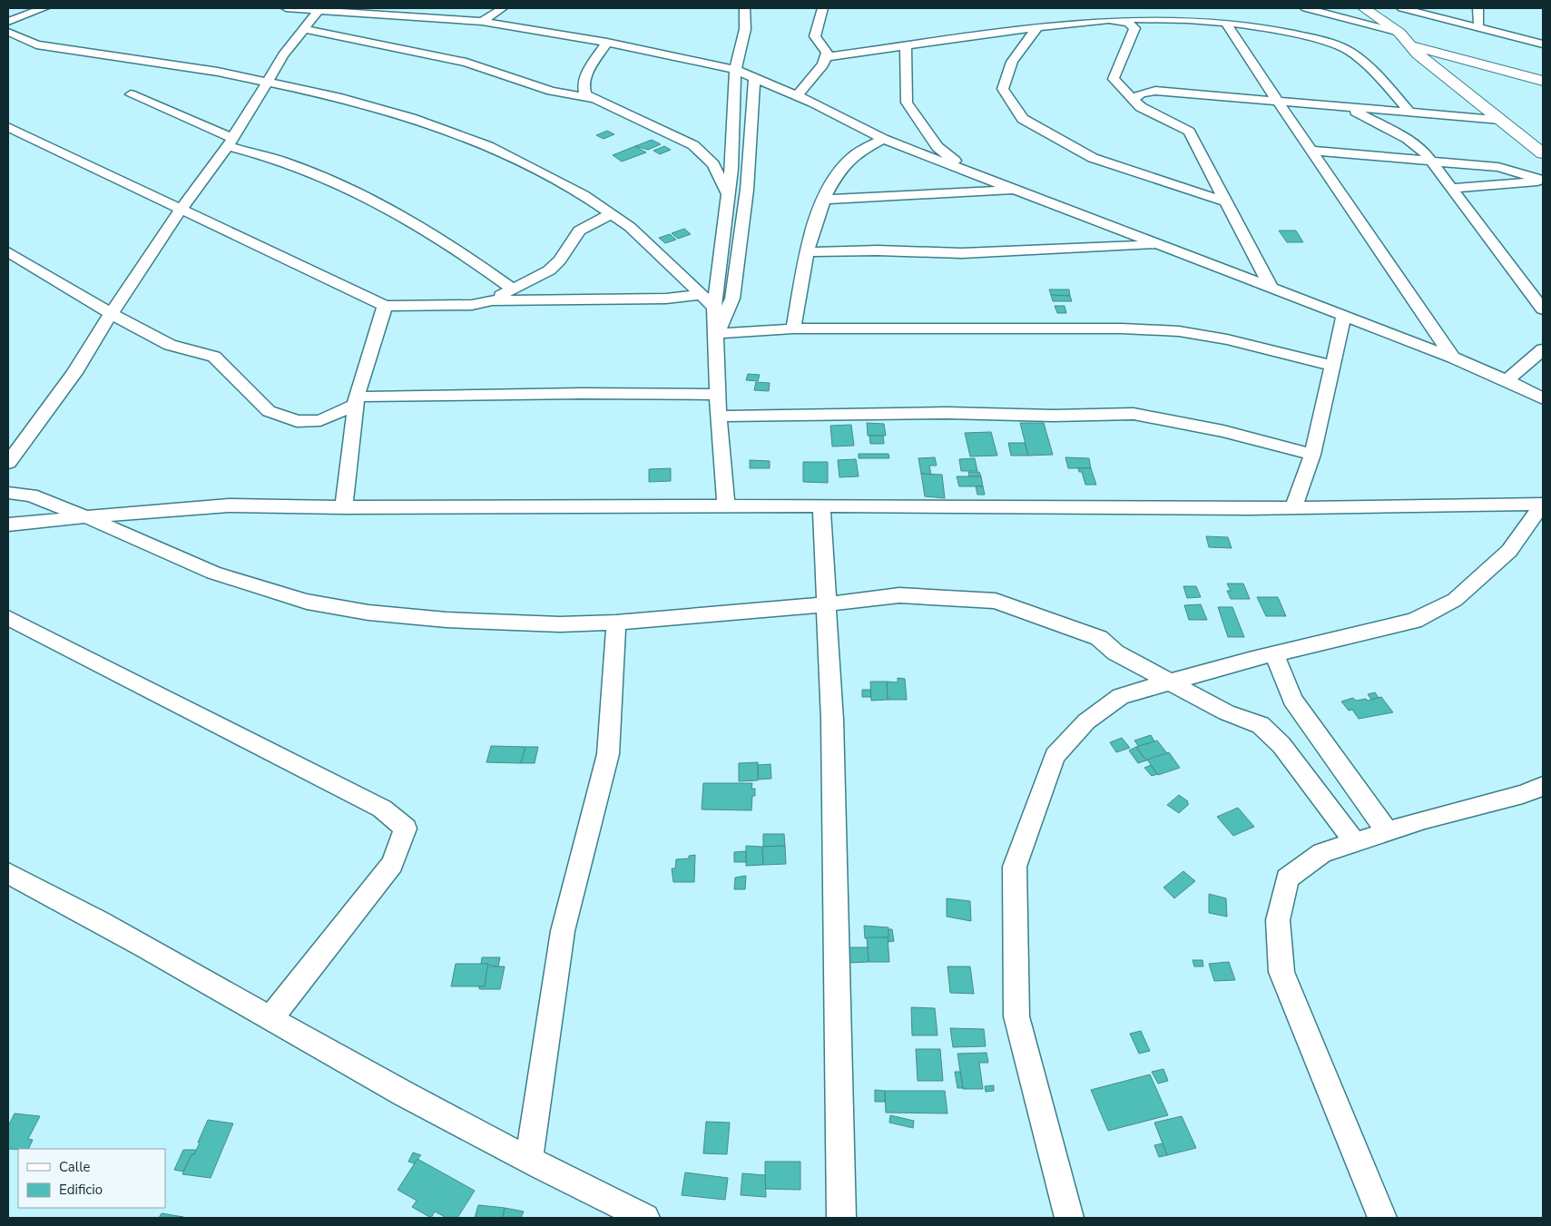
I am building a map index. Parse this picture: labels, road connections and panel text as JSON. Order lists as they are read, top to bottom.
{
  "legend": ["Calle", "Edificio"]
}
